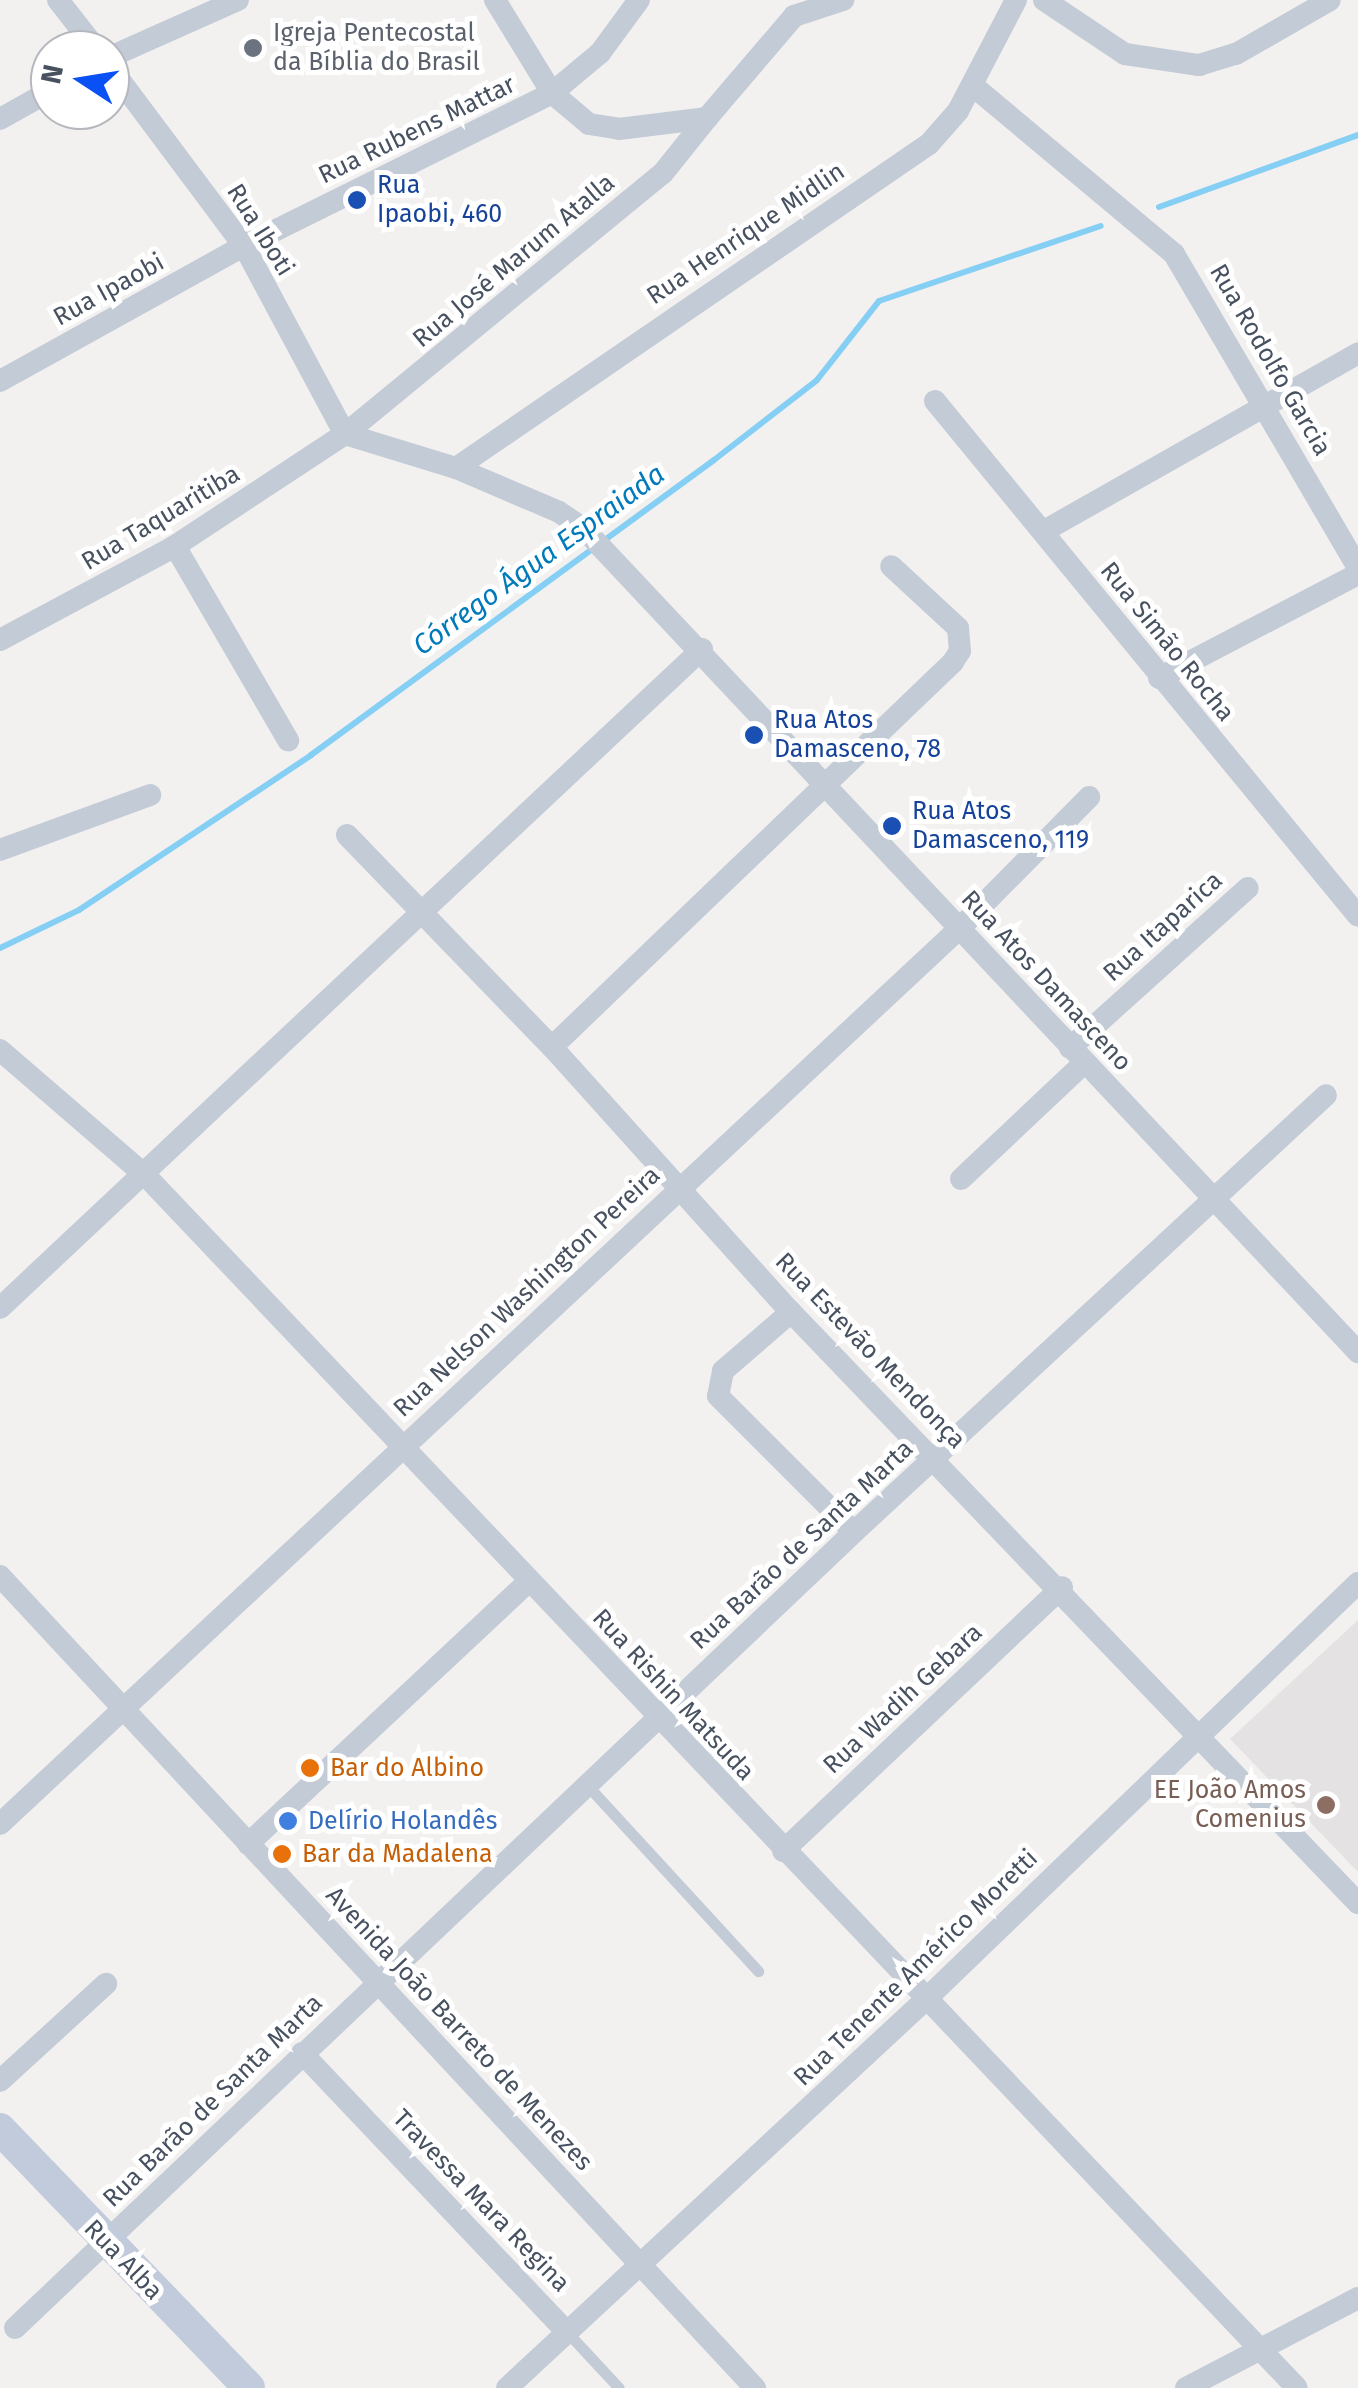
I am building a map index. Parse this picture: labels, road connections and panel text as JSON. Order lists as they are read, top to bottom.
{
  "streets": {
    "street": [
      "Rua Rubens Mattar",
      "Rua Iboti",
      "Rua Henrique Midlin",
      "Rua José Marum Atalla",
      "Rua Ipaobi",
      "Rua Rodolfo Garcia",
      "Rua Taquaritiba",
      "Rua Simão Rocha",
      "Rua Itaparica",
      "Rua Atos Damasceno",
      "Rua Nelson Washington Pereira",
      "Rua Estevão Mendonça",
      "Rua Barão de Santa Marta",
      "Rua Rishin Matsuda",
      "Rua Wadih Gebara",
      "Rua Tenente Américo Moretti",
      "Avenida João Barreto de Menezes",
      "Travessa Mara Regina",
      "Rua Alba"
    ]
  },
  "crossings": [
    ["Rua Rubens Mattar", "Rua Iboti"],
    ["Rua Rubens Mattar", "Rua Ipaobi"],
    ["Rua Iboti", "Rua José Marum Atalla"],
    ["Rua Iboti", "Rua Ipaobi"],
    ["Rua Iboti", "Rua Taquaritiba"],
    ["Rua Iboti", "Rua Atos Damasceno"],
    ["Rua Henrique Midlin", "Rua Rodolfo Garcia"],
    ["Rua Henrique Midlin", "Rua Atos Damasceno"],
    ["Rua José Marum Atalla", "Rua Taquaritiba"],
    ["Rua José Marum Atalla", "Rua Atos Damasceno"],
    ["Rua Taquaritiba", "Rua Atos Damasceno"],
    ["Rua Itaparica", "Rua Atos Damasceno"],
    ["Rua Atos Damasceno", "Rua Nelson Washington Pereira"],
    ["Rua Atos Damasceno", "Rua Barão de Santa Marta"],
    ["Rua Nelson Washington Pereira", "Rua Estevão Mendonça"],
    ["Rua Nelson Washington Pereira", "Rua Rishin Matsuda"],
    ["Rua Nelson Washington Pereira", "Avenida João Barreto de Menezes"],
    ["Rua Estevão Mendonça", "Rua Barão de Santa Marta"],
    ["Rua Estevão Mendonça", "Rua Wadih Gebara"],
    ["Rua Estevão Mendonça", "Rua Tenente Américo Moretti"],
    ["Rua Barão de Santa Marta", "Rua Rishin Matsuda"],
    ["Rua Barão de Santa Marta", "Avenida João Barreto de Menezes"],
    ["Rua Barão de Santa Marta", "Travessa Mara Regina"],
    ["Rua Barão de Santa Marta", "Rua Alba"],
    ["Rua Rishin Matsuda", "Rua Wadih Gebara"],
    ["Rua Rishin Matsuda", "Rua Tenente Américo Moretti"],
    ["Rua Tenente Américo Moretti", "Avenida João Barreto de Menezes"],
    ["Rua Tenente Américo Moretti", "Travessa Mara Regina"]
  ],
  "water": ["Córrego Água Espraiada"],
  "places": [
    "Igreja Pentecostal da Bíblia do Brasil",
    "Rua Ipaobi, 460",
    "Rua Atos Damasceno, 78",
    "Rua Atos Damasceno, 119",
    "Bar do Albino",
    "EE João Amos Comenius",
    "Delírio Holandês",
    "Bar da Madalena"
  ],
  "north": "left"
}
